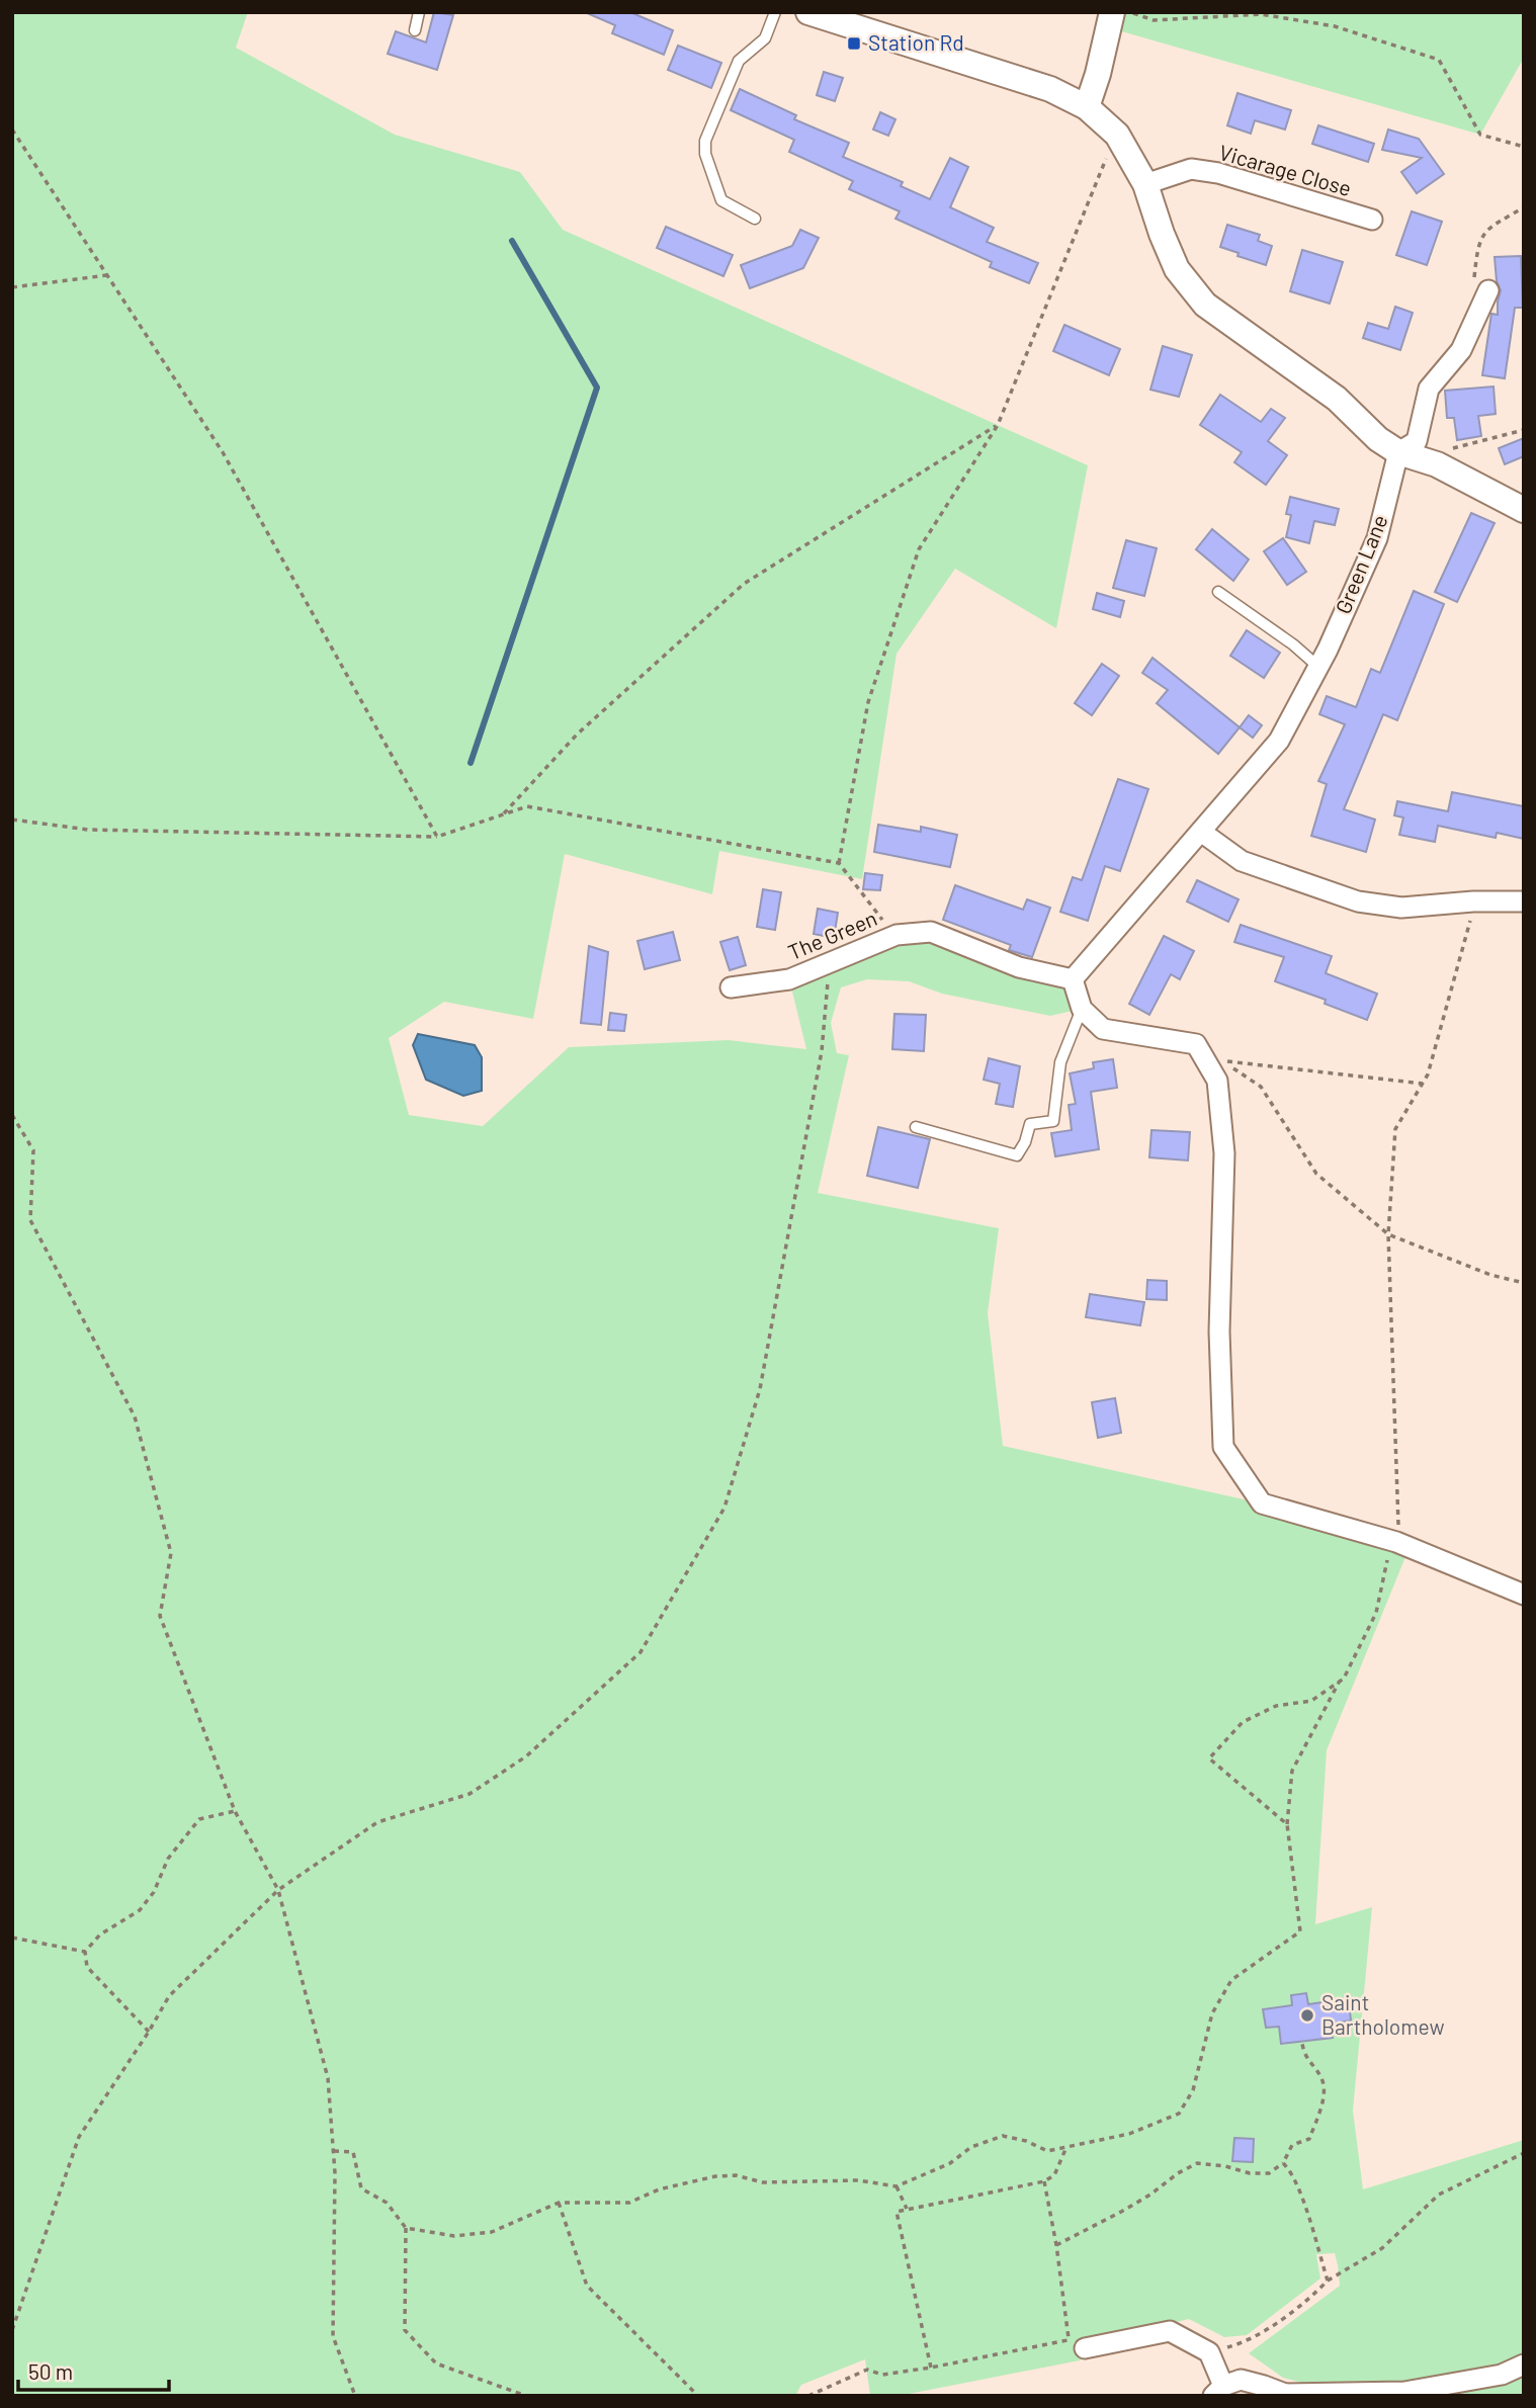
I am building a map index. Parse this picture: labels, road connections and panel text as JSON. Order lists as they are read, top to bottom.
{
  "streets": {
    "street": ["Vicarage Close", "Green Lane", "The Green"]
  },
  "crossings": [
    ["Green Lane", "The Green"]
  ],
  "places": {
    "transit": ["Station Rd"],
    "other": ["Saint Bartholomew"]
  },
  "scale_bar": "50 m"
}
